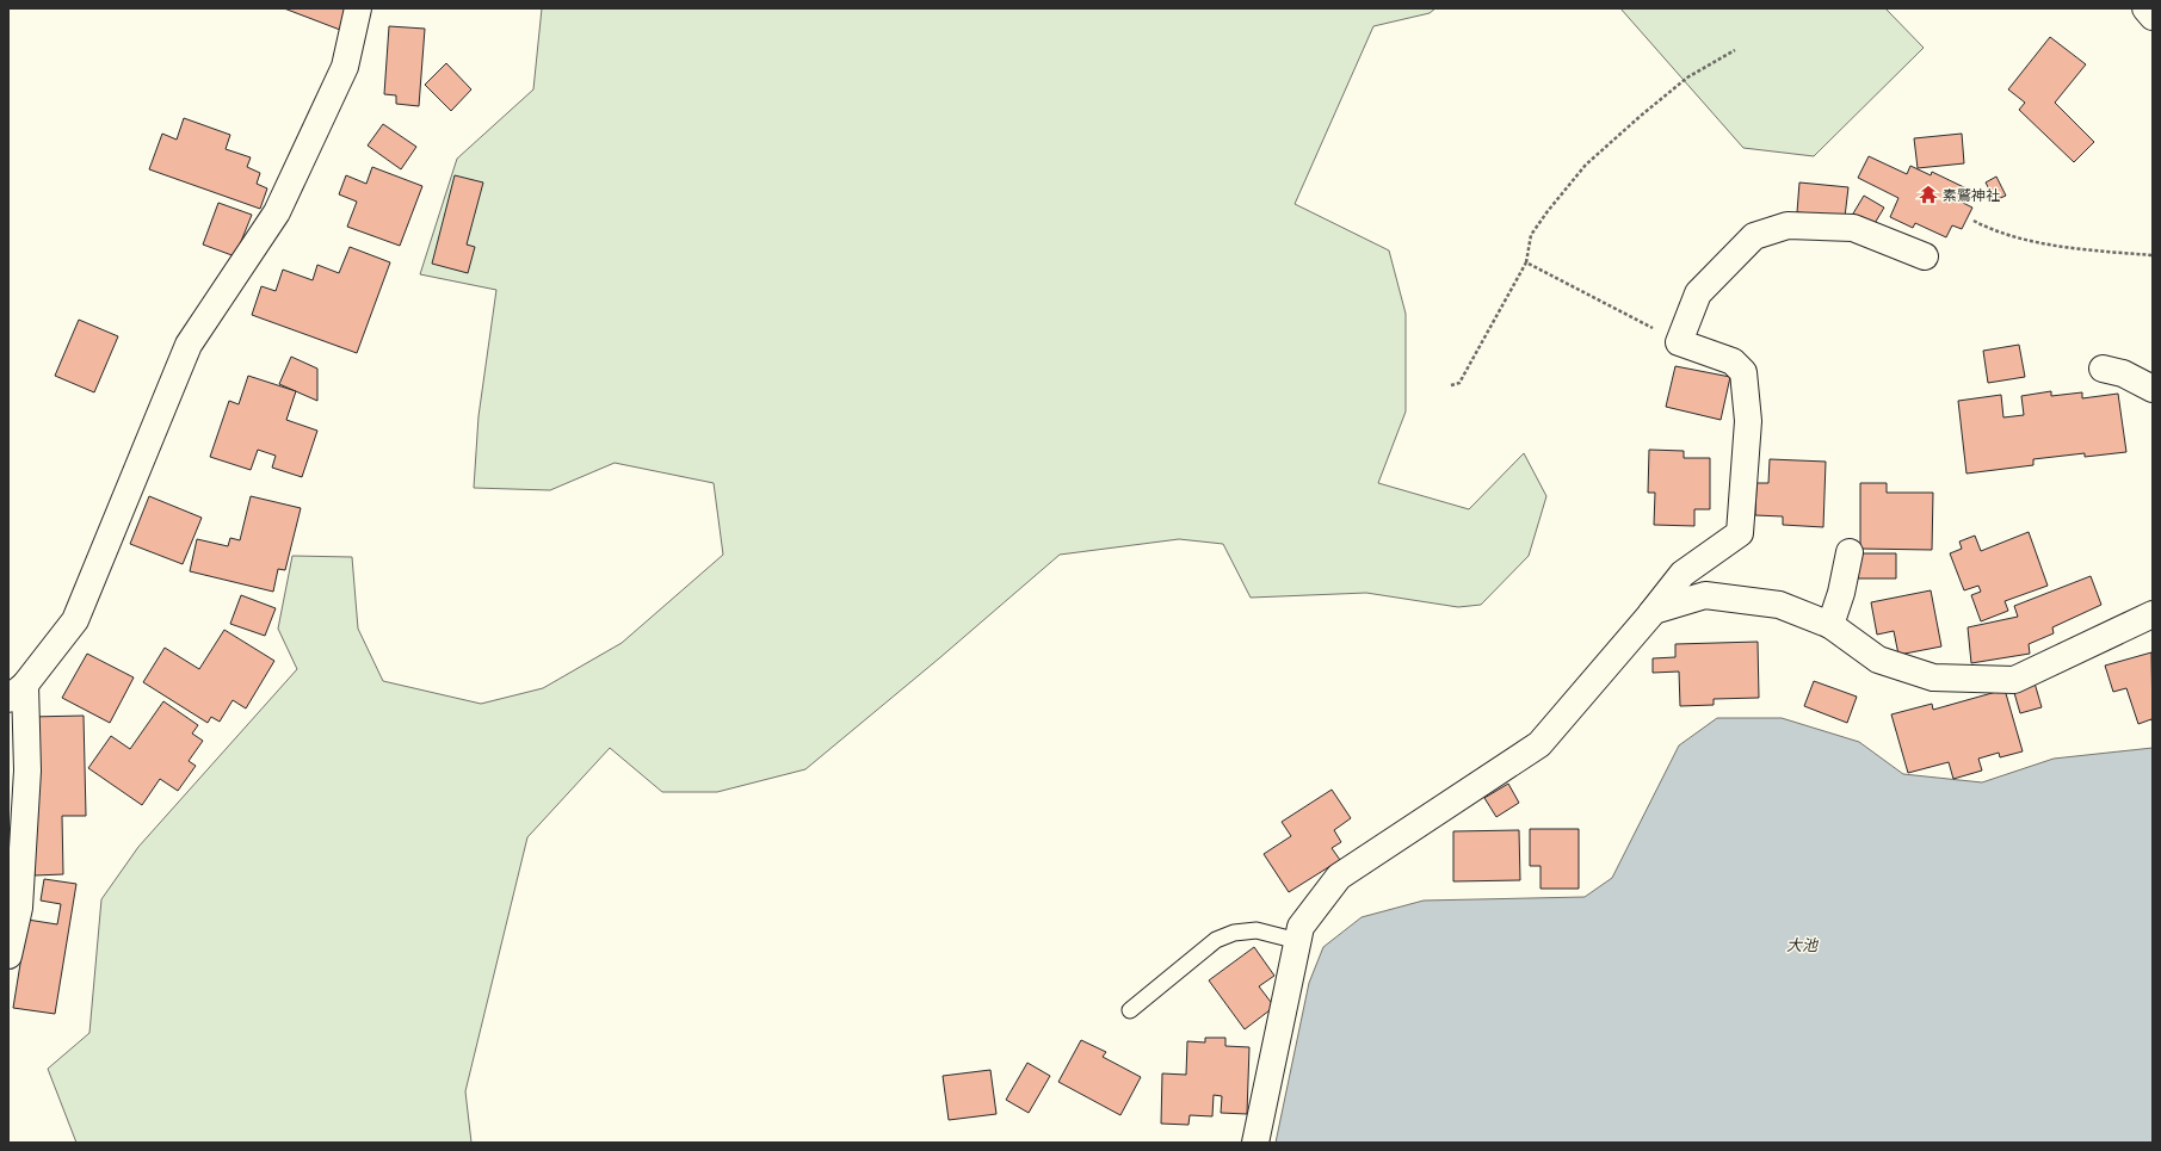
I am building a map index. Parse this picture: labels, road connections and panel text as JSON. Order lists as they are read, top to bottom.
{
  "water": ["大池"],
  "places": {
    "temple": ["素鷲神社"]
  }
}
